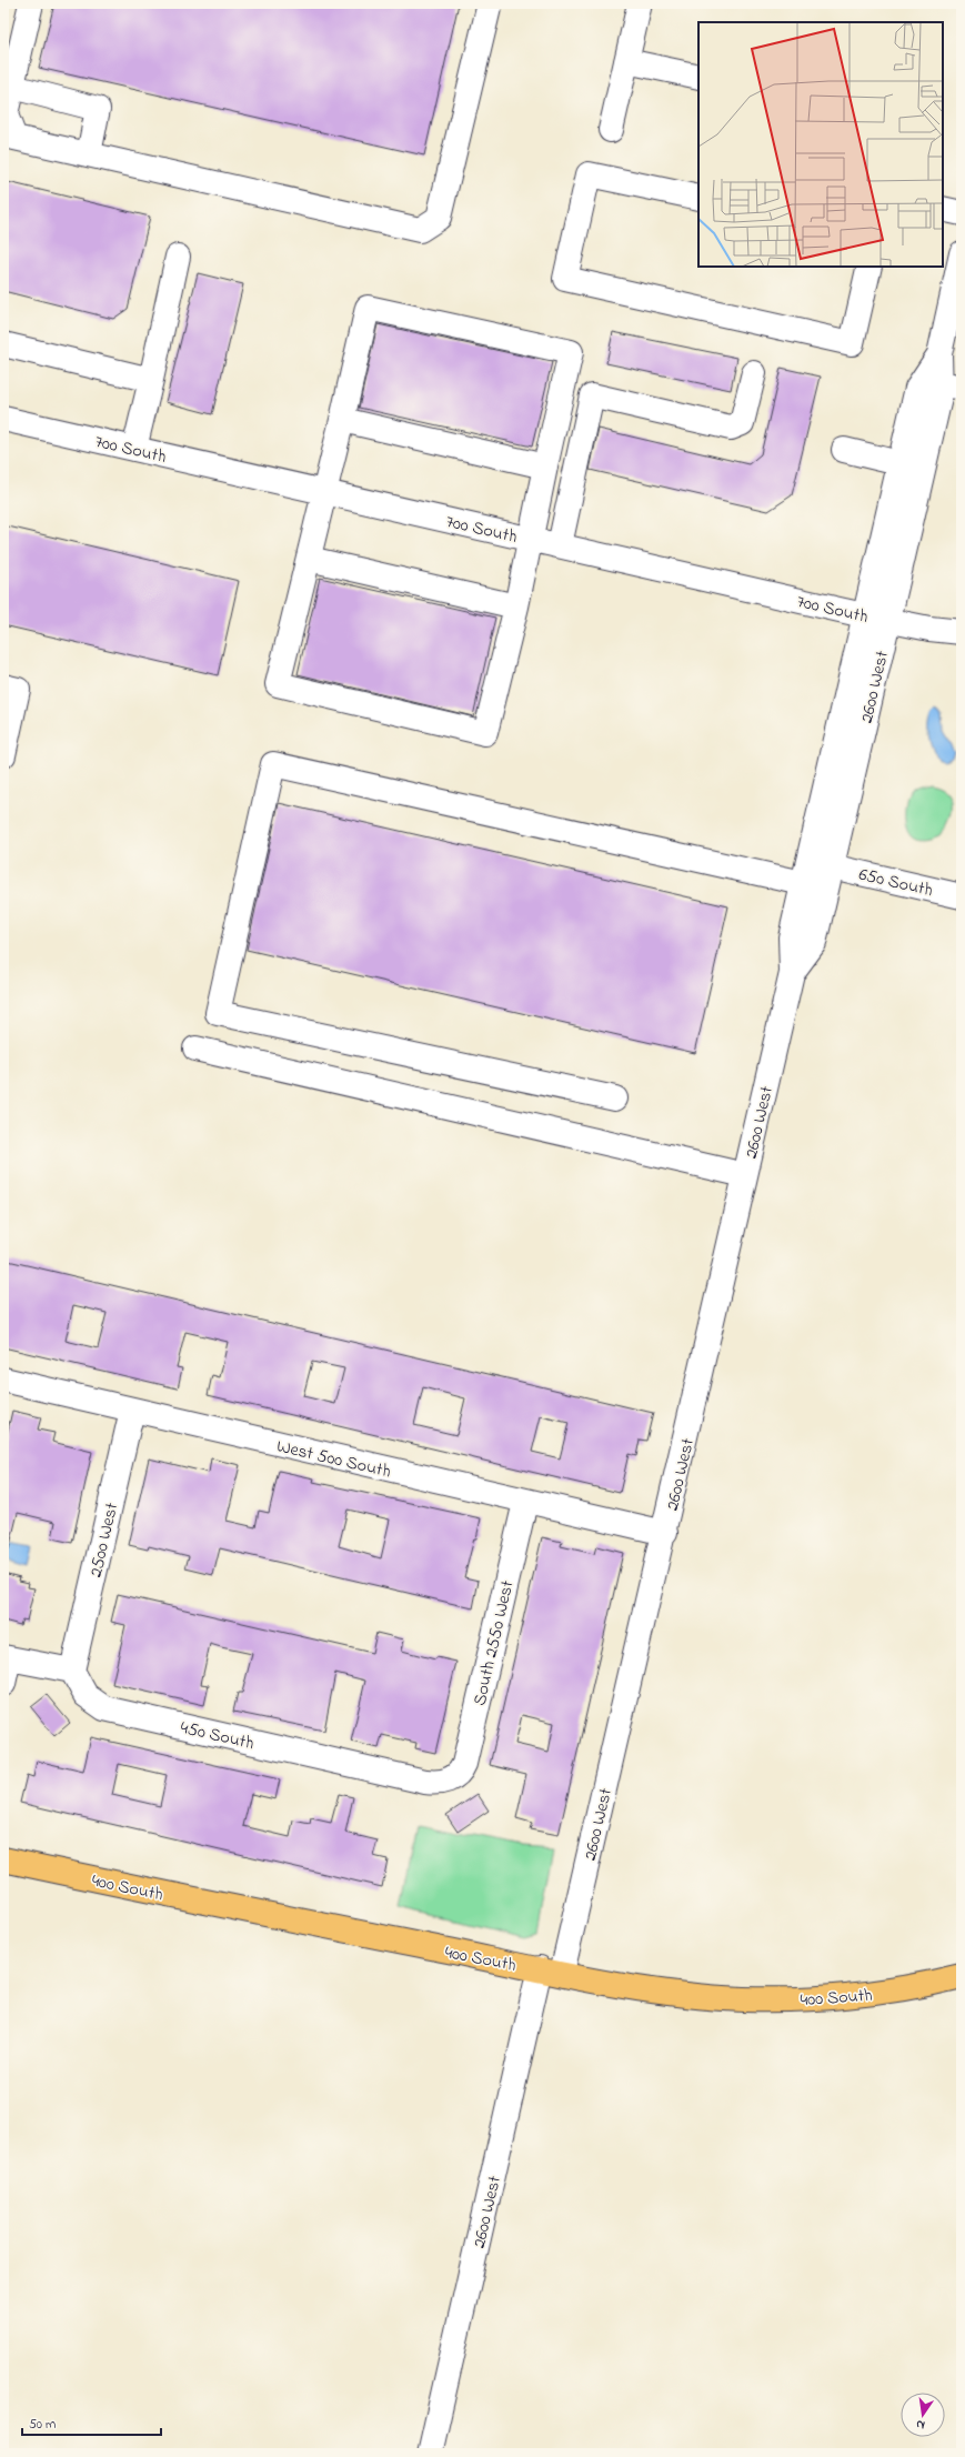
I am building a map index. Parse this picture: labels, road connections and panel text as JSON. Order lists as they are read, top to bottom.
{
  "streets": {
    "main road": ["400 South"],
    "street": [
      "700 South",
      "2600 West",
      "650 South",
      "West 500 South",
      "2500 West",
      "South 2550 West",
      "450 South"
    ]
  },
  "crossings": [
    ["700 South", "2600 West"],
    ["2600 West", "650 South"],
    ["2600 West", "West 500 South"],
    ["2600 West", "400 South"],
    ["West 500 South", "2500 West"],
    ["West 500 South", "South 2550 West"],
    ["2500 West", "450 South"],
    ["South 2550 West", "450 South"]
  ],
  "scale_bar": "50 m",
  "north": "bottom"
}
